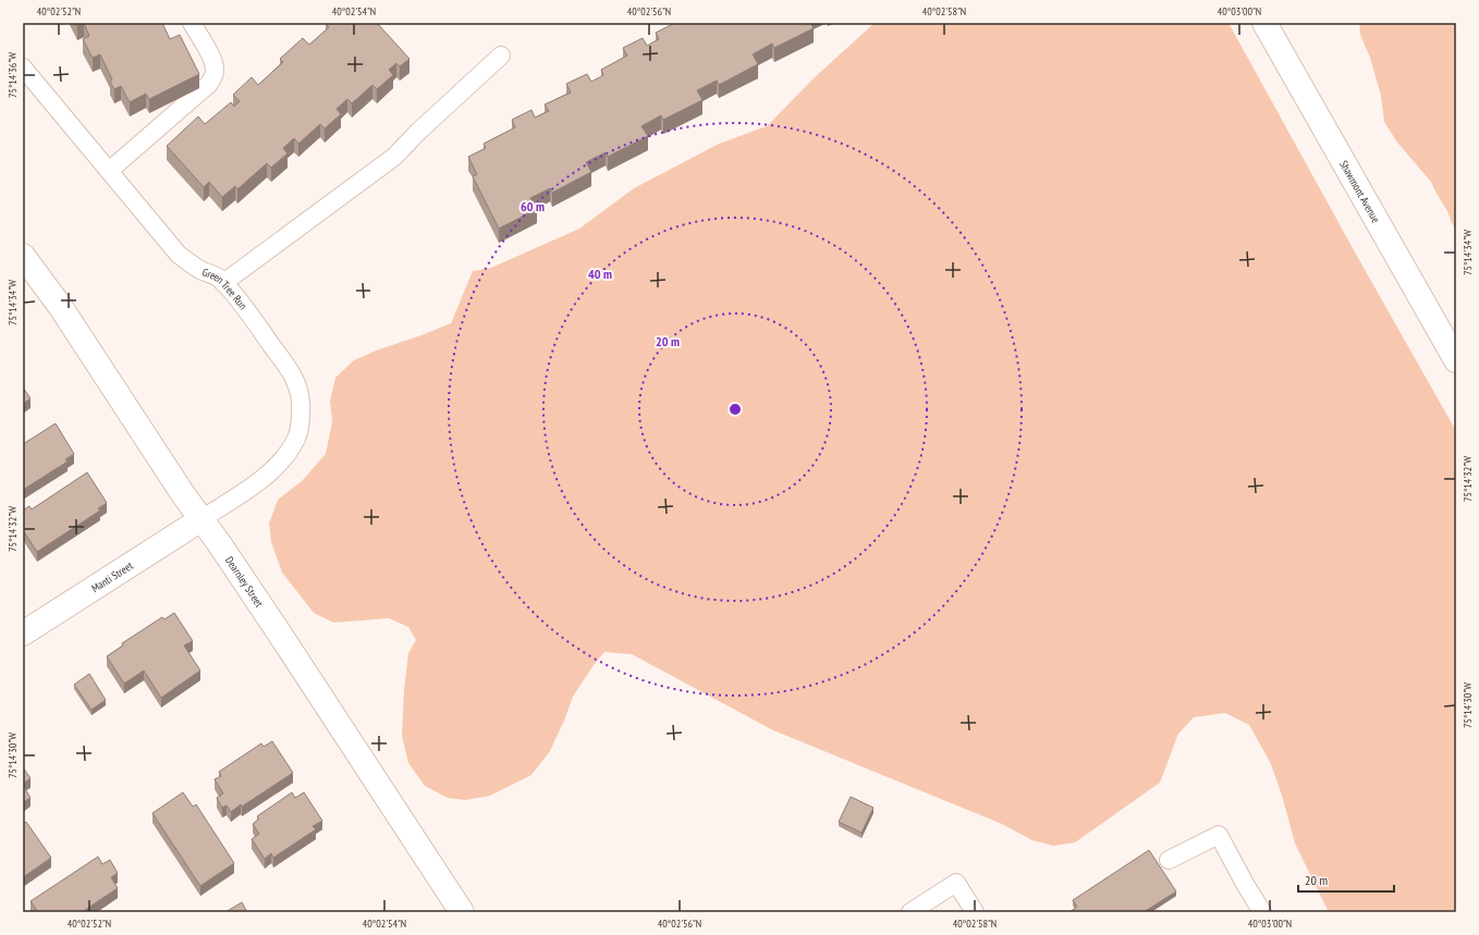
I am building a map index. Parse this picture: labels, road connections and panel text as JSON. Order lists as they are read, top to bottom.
{
  "streets": {
    "street": ["Shawmont Avenue", "Manti Street", "Dearnley Street"],
    "lane": ["Green Tree Run"]
  },
  "crossings": [
    ["Green Tree Run", "Manti Street"],
    ["Green Tree Run", "Dearnley Street"],
    ["Manti Street", "Dearnley Street"]
  ],
  "scale_bar": "20 m",
  "coordinates": [
    "40°02'52\"N",
    "40°02'54\"N",
    "40°02'56\"N",
    "40°02'58\"N",
    "40°03'00\"N",
    "75°14'36\"W",
    "75°14'34\"W",
    "75°14'32\"W",
    "75°14'30\"W"
  ],
  "rings": ["60 m", "40 m", "20 m"]
}
